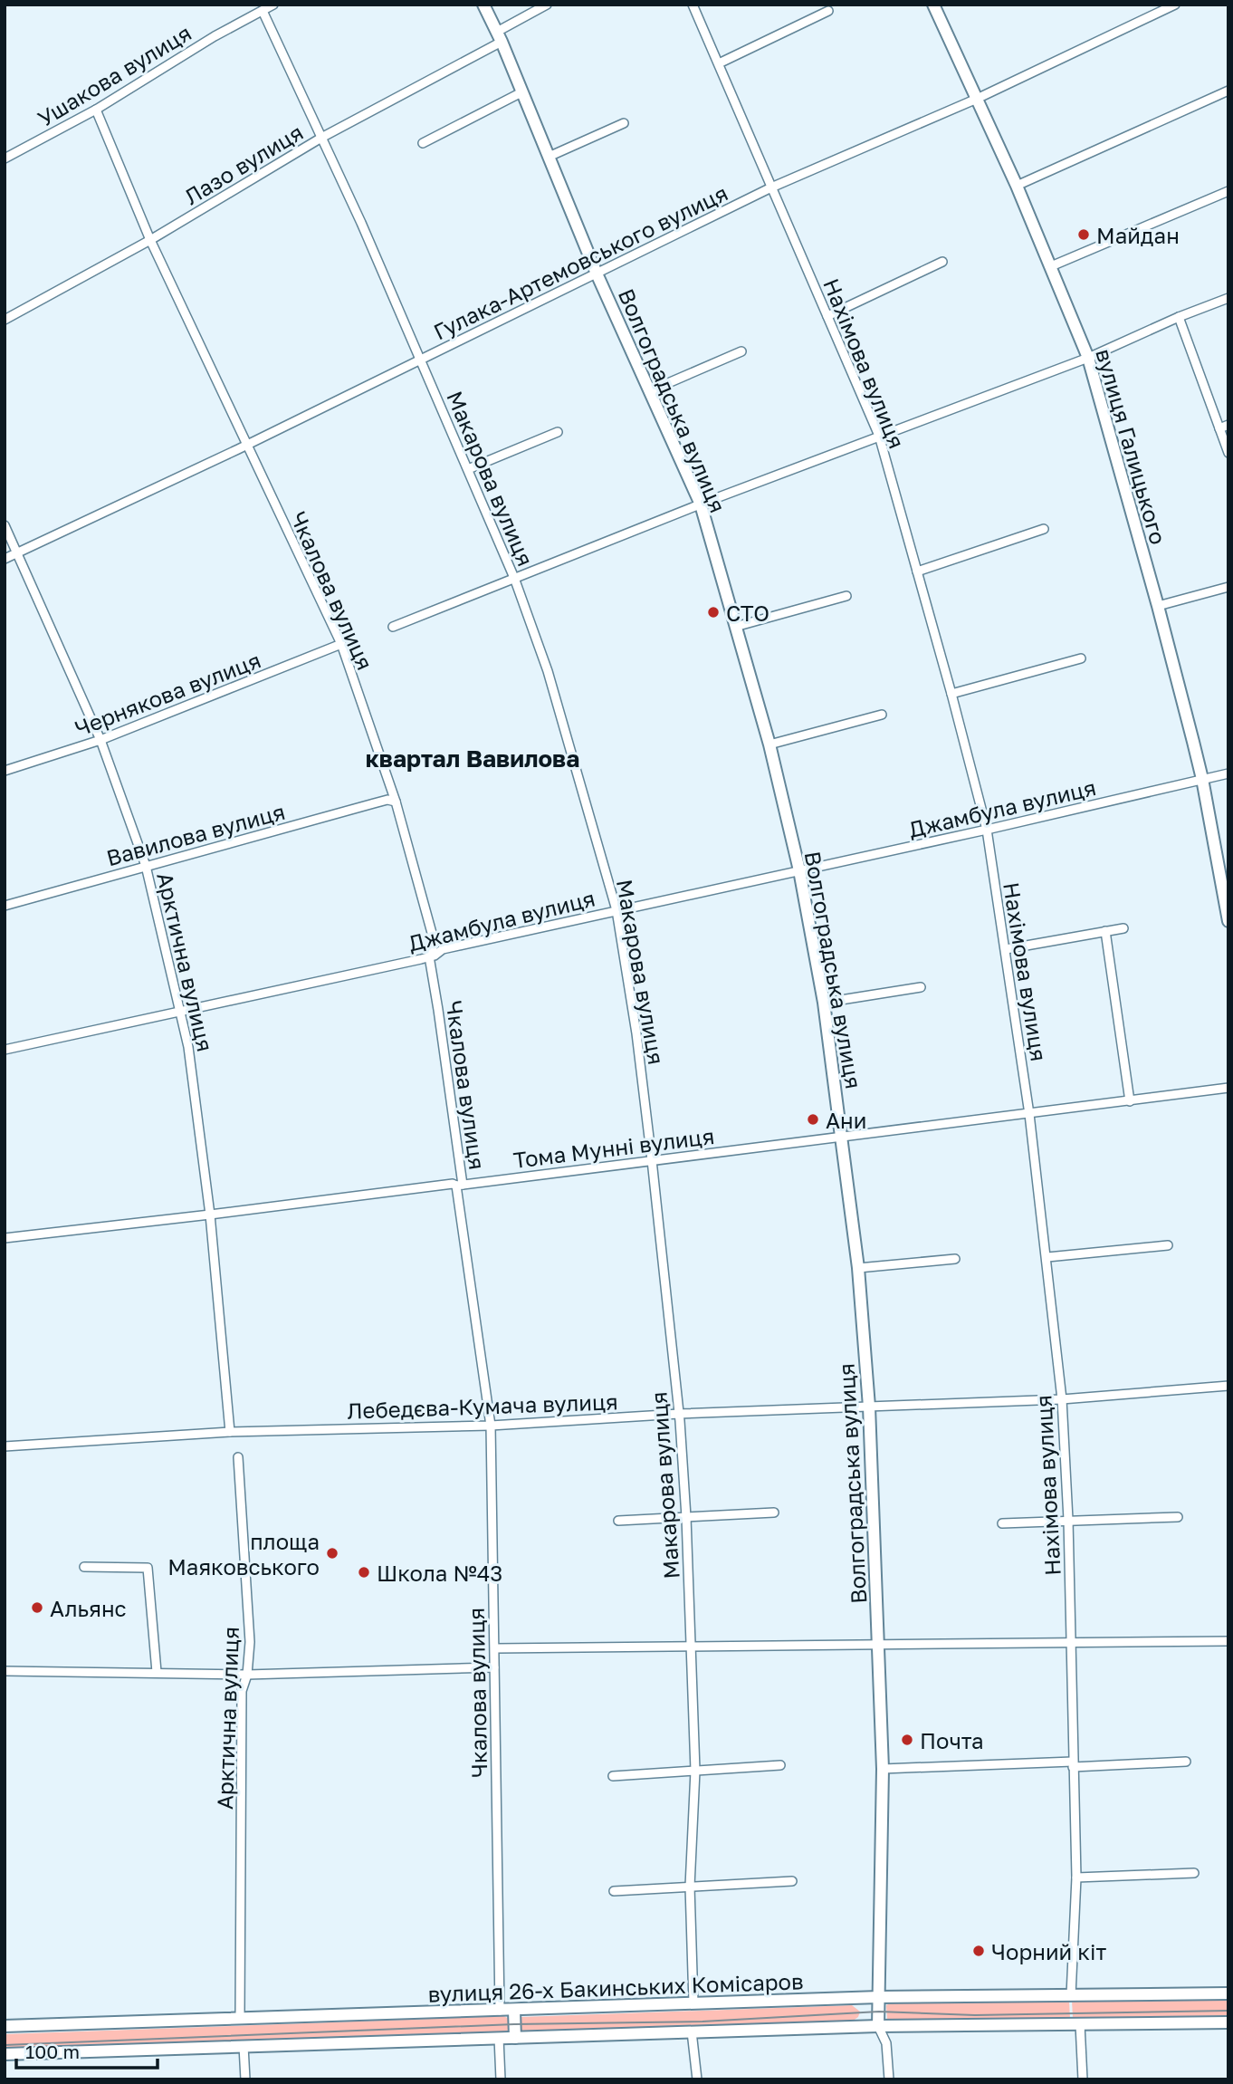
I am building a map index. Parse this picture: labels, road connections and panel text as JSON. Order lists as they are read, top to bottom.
{
  "streets": {
    "street": [
      "Ушакова вулиця",
      "Лазо вулиця",
      "Гулака-Артемовського вулиця",
      "Нахімова вулиця",
      "Волгоградська вулиця",
      "вулиця Галицького",
      "Макарова вулиця",
      "Чкалова вулиця",
      "Чернякова вулиця",
      "Джамбула вулиця",
      "Вавилова вулиця",
      "Арктична вулиця",
      "Тома Мунні вулиця",
      "Лебедєва-Кумача вулиця",
      "вулиця 26-х Бакинських Комісаров"
    ]
  },
  "crossings": [
    ["Ушакова вулиця", "Макарова вулиця"],
    ["Ушакова вулиця", "Чкалова вулиця"],
    ["Лазо вулиця", "Волгоградська вулиця"],
    ["Лазо вулиця", "Макарова вулиця"],
    ["Лазо вулиця", "Чкалова вулиця"],
    ["Гулака-Артемовського вулиця", "Нахімова вулиця"],
    ["Гулака-Артемовського вулиця", "Волгоградська вулиця"],
    ["Гулака-Артемовського вулиця", "вулиця Галицького"],
    ["Гулака-Артемовського вулиця", "Макарова вулиця"],
    ["Гулака-Артемовського вулиця", "Чкалова вулиця"],
    ["Гулака-Артемовського вулиця", "Арктична вулиця"],
    ["Нахімова вулиця", "Джамбула вулиця"],
    ["Нахімова вулиця", "Тома Мунні вулиця"],
    ["Нахімова вулиця", "Лебедєва-Кумача вулиця"],
    ["Нахімова вулиця", "вулиця 26-х Бакинських Комісаров"],
    ["Волгоградська вулиця", "Джамбула вулиця"],
    ["Волгоградська вулиця", "Тома Мунні вулиця"],
    ["Волгоградська вулиця", "Лебедєва-Кумача вулиця"],
    ["Волгоградська вулиця", "вулиця 26-х Бакинських Комісаров"],
    ["вулиця Галицького", "Джамбула вулиця"],
    ["Макарова вулиця", "Джамбула вулиця"],
    ["Макарова вулиця", "Тома Мунні вулиця"],
    ["Макарова вулиця", "Лебедєва-Кумача вулиця"],
    ["Макарова вулиця", "вулиця 26-х Бакинських Комісаров"],
    ["Чкалова вулиця", "Чернякова вулиця"],
    ["Чкалова вулиця", "Джамбула вулиця"],
    ["Чкалова вулиця", "Вавилова вулиця"],
    ["Чкалова вулиця", "Тома Мунні вулиця"],
    ["Чкалова вулиця", "Лебедєва-Кумача вулиця"],
    ["Чкалова вулиця", "вулиця 26-х Бакинських Комісаров"],
    ["Чернякова вулиця", "Арктична вулиця"],
    ["Джамбула вулиця", "Арктична вулиця"],
    ["Вавилова вулиця", "Арктична вулиця"],
    ["Арктична вулиця", "Тома Мунні вулиця"],
    ["Арктична вулиця", "Лебедєва-Кумача вулиця"],
    ["Арктична вулиця", "вулиця 26-х Бакинських Комісаров"]
  ],
  "districts": ["квартал Вавилова"],
  "places": [
    "Майдан",
    "СТО",
    "Ани",
    "площа Маяковського",
    "Школа №43",
    "Альянс",
    "Почта",
    "Чорний кіт"
  ],
  "scale_bar": "100 m"
}
